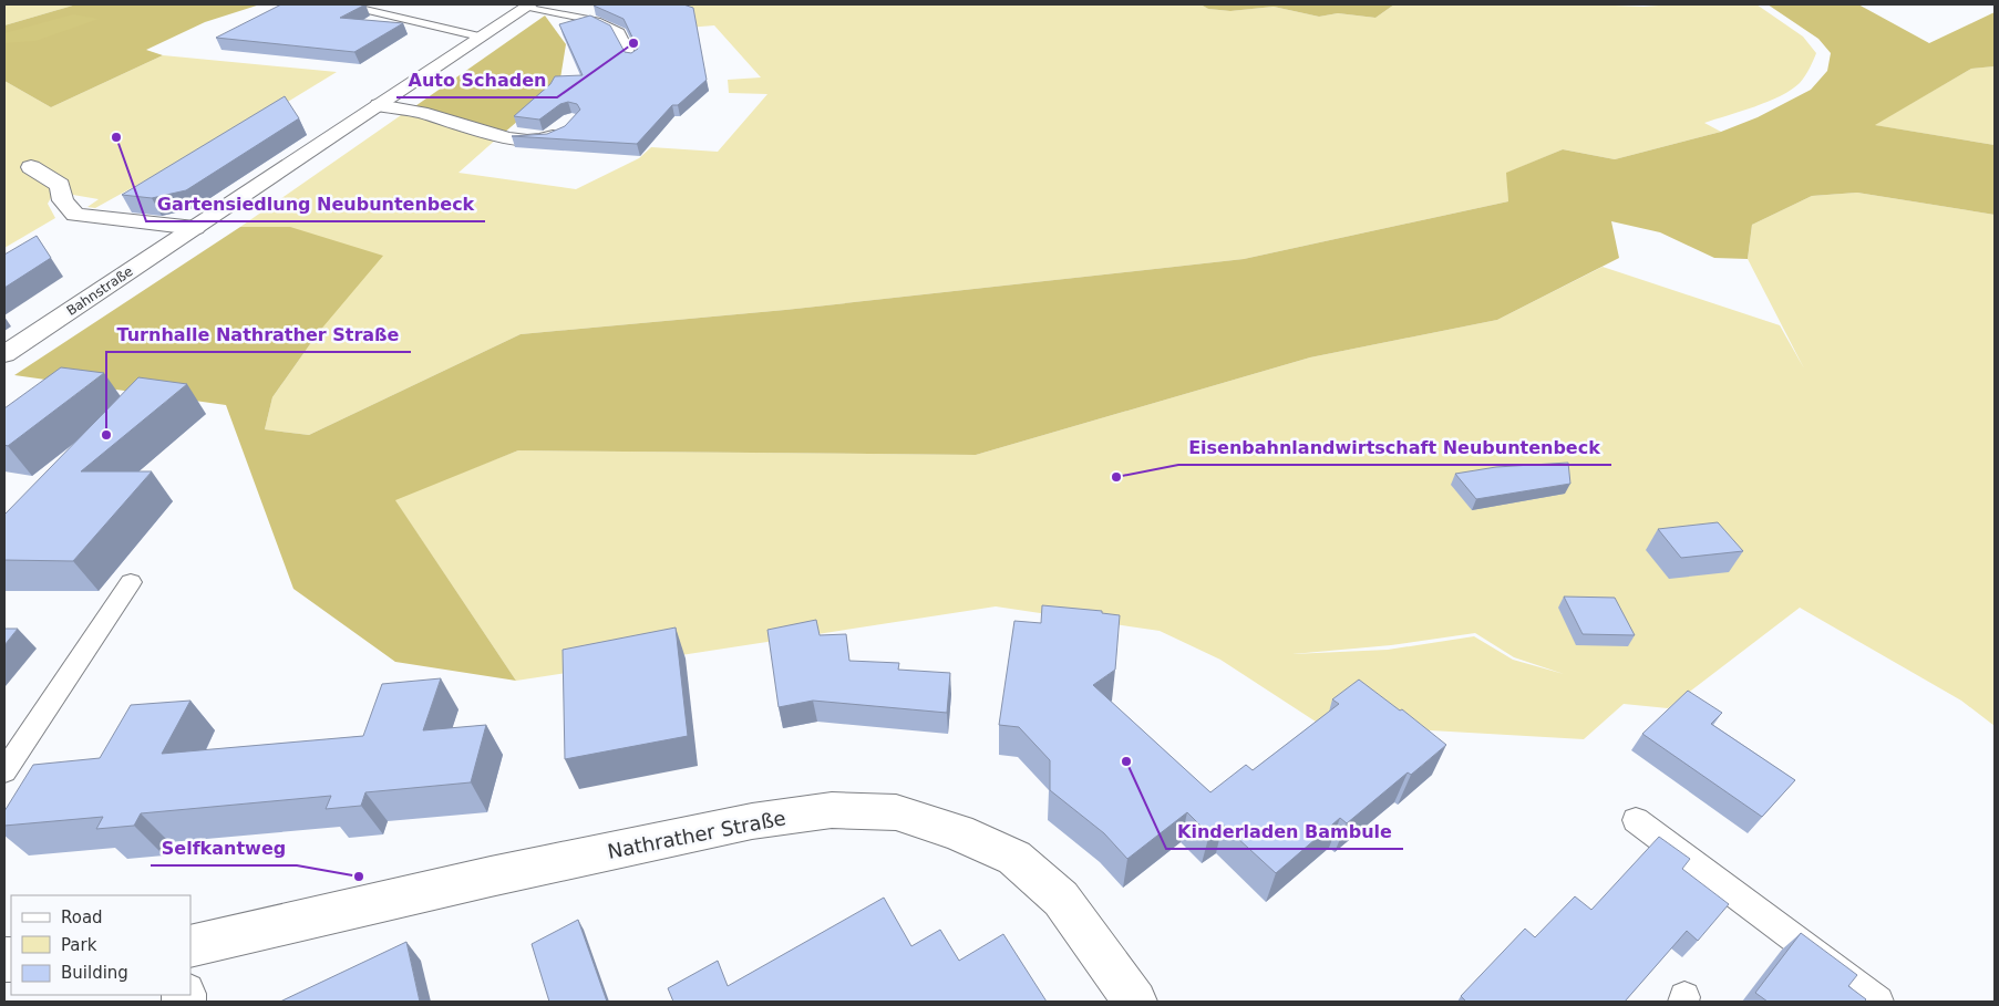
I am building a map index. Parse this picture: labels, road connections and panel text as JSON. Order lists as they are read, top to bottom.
{
  "streets": {
    "street": ["Bahnstraße", "Nathrather Straße"]
  },
  "places": [
    "Auto Schaden",
    "Gartensiedlung Neubuntenbeck",
    "Turnhalle Nathrather Straße",
    "Eisenbahnlandwirtschaft Neubuntenbeck",
    "Kinderladen Bambule",
    "Selfkantweg"
  ],
  "legend": ["Road", "Park", "Building"]
}
